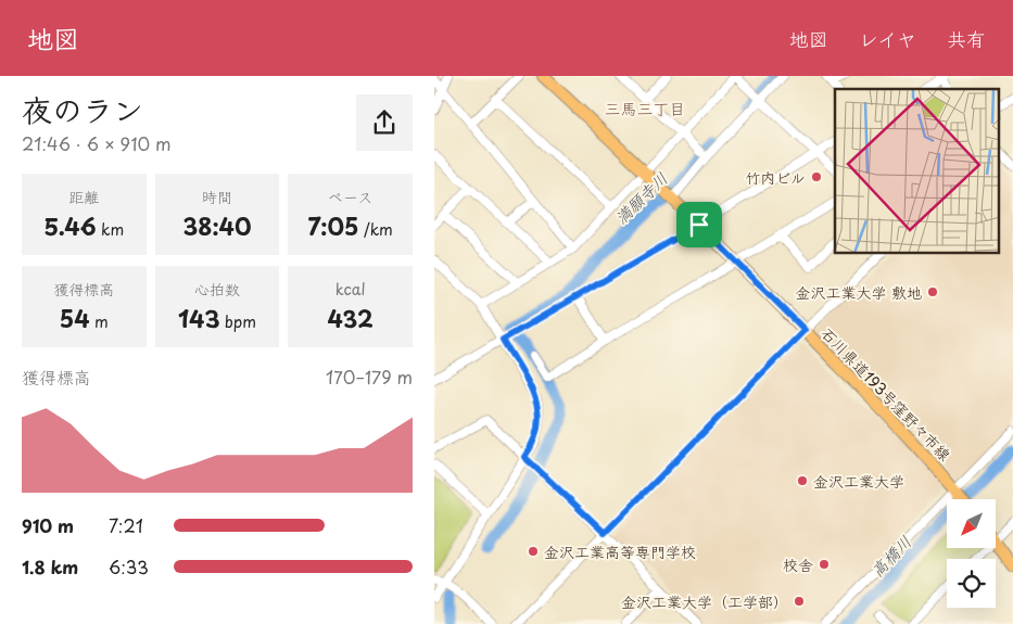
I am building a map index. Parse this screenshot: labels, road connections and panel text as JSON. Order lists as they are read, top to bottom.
{
  "streets": {
    "main road": ["石川県道193号窪野々市線"]
  },
  "districts": ["三馬三丁目"],
  "water": ["満願寺川", "高橋川"],
  "places": [
    "竹内ビル",
    "金沢工業大学 敷地",
    "金沢工業大学",
    "金沢工業高等専門学校",
    "校舎",
    "金沢工業大学（工学部）"
  ],
  "north": "bottom left",
  "page": {
    "header": "地図",
    "nav": ["地図", "レイヤ", "共有"],
    "heading": ["夜のラン", "21:46 · 6 × 910 m"],
    "stats": [
      ["距離", "5.46 km"],
      ["時間", "38:40"],
      ["ペース", "7:05 /km"],
      ["獲得標高", "54 m"],
      ["心拍数", "143 bpm"],
      ["kcal", "432"]
    ],
    "chart": ["獲得標高", "170–179 m"],
    "list": [
      {
        "name": "910 m",
        "note": "7:21"
      },
      {
        "name": "1.8 km",
        "note": "6:33"
      }
    ]
  }
}
